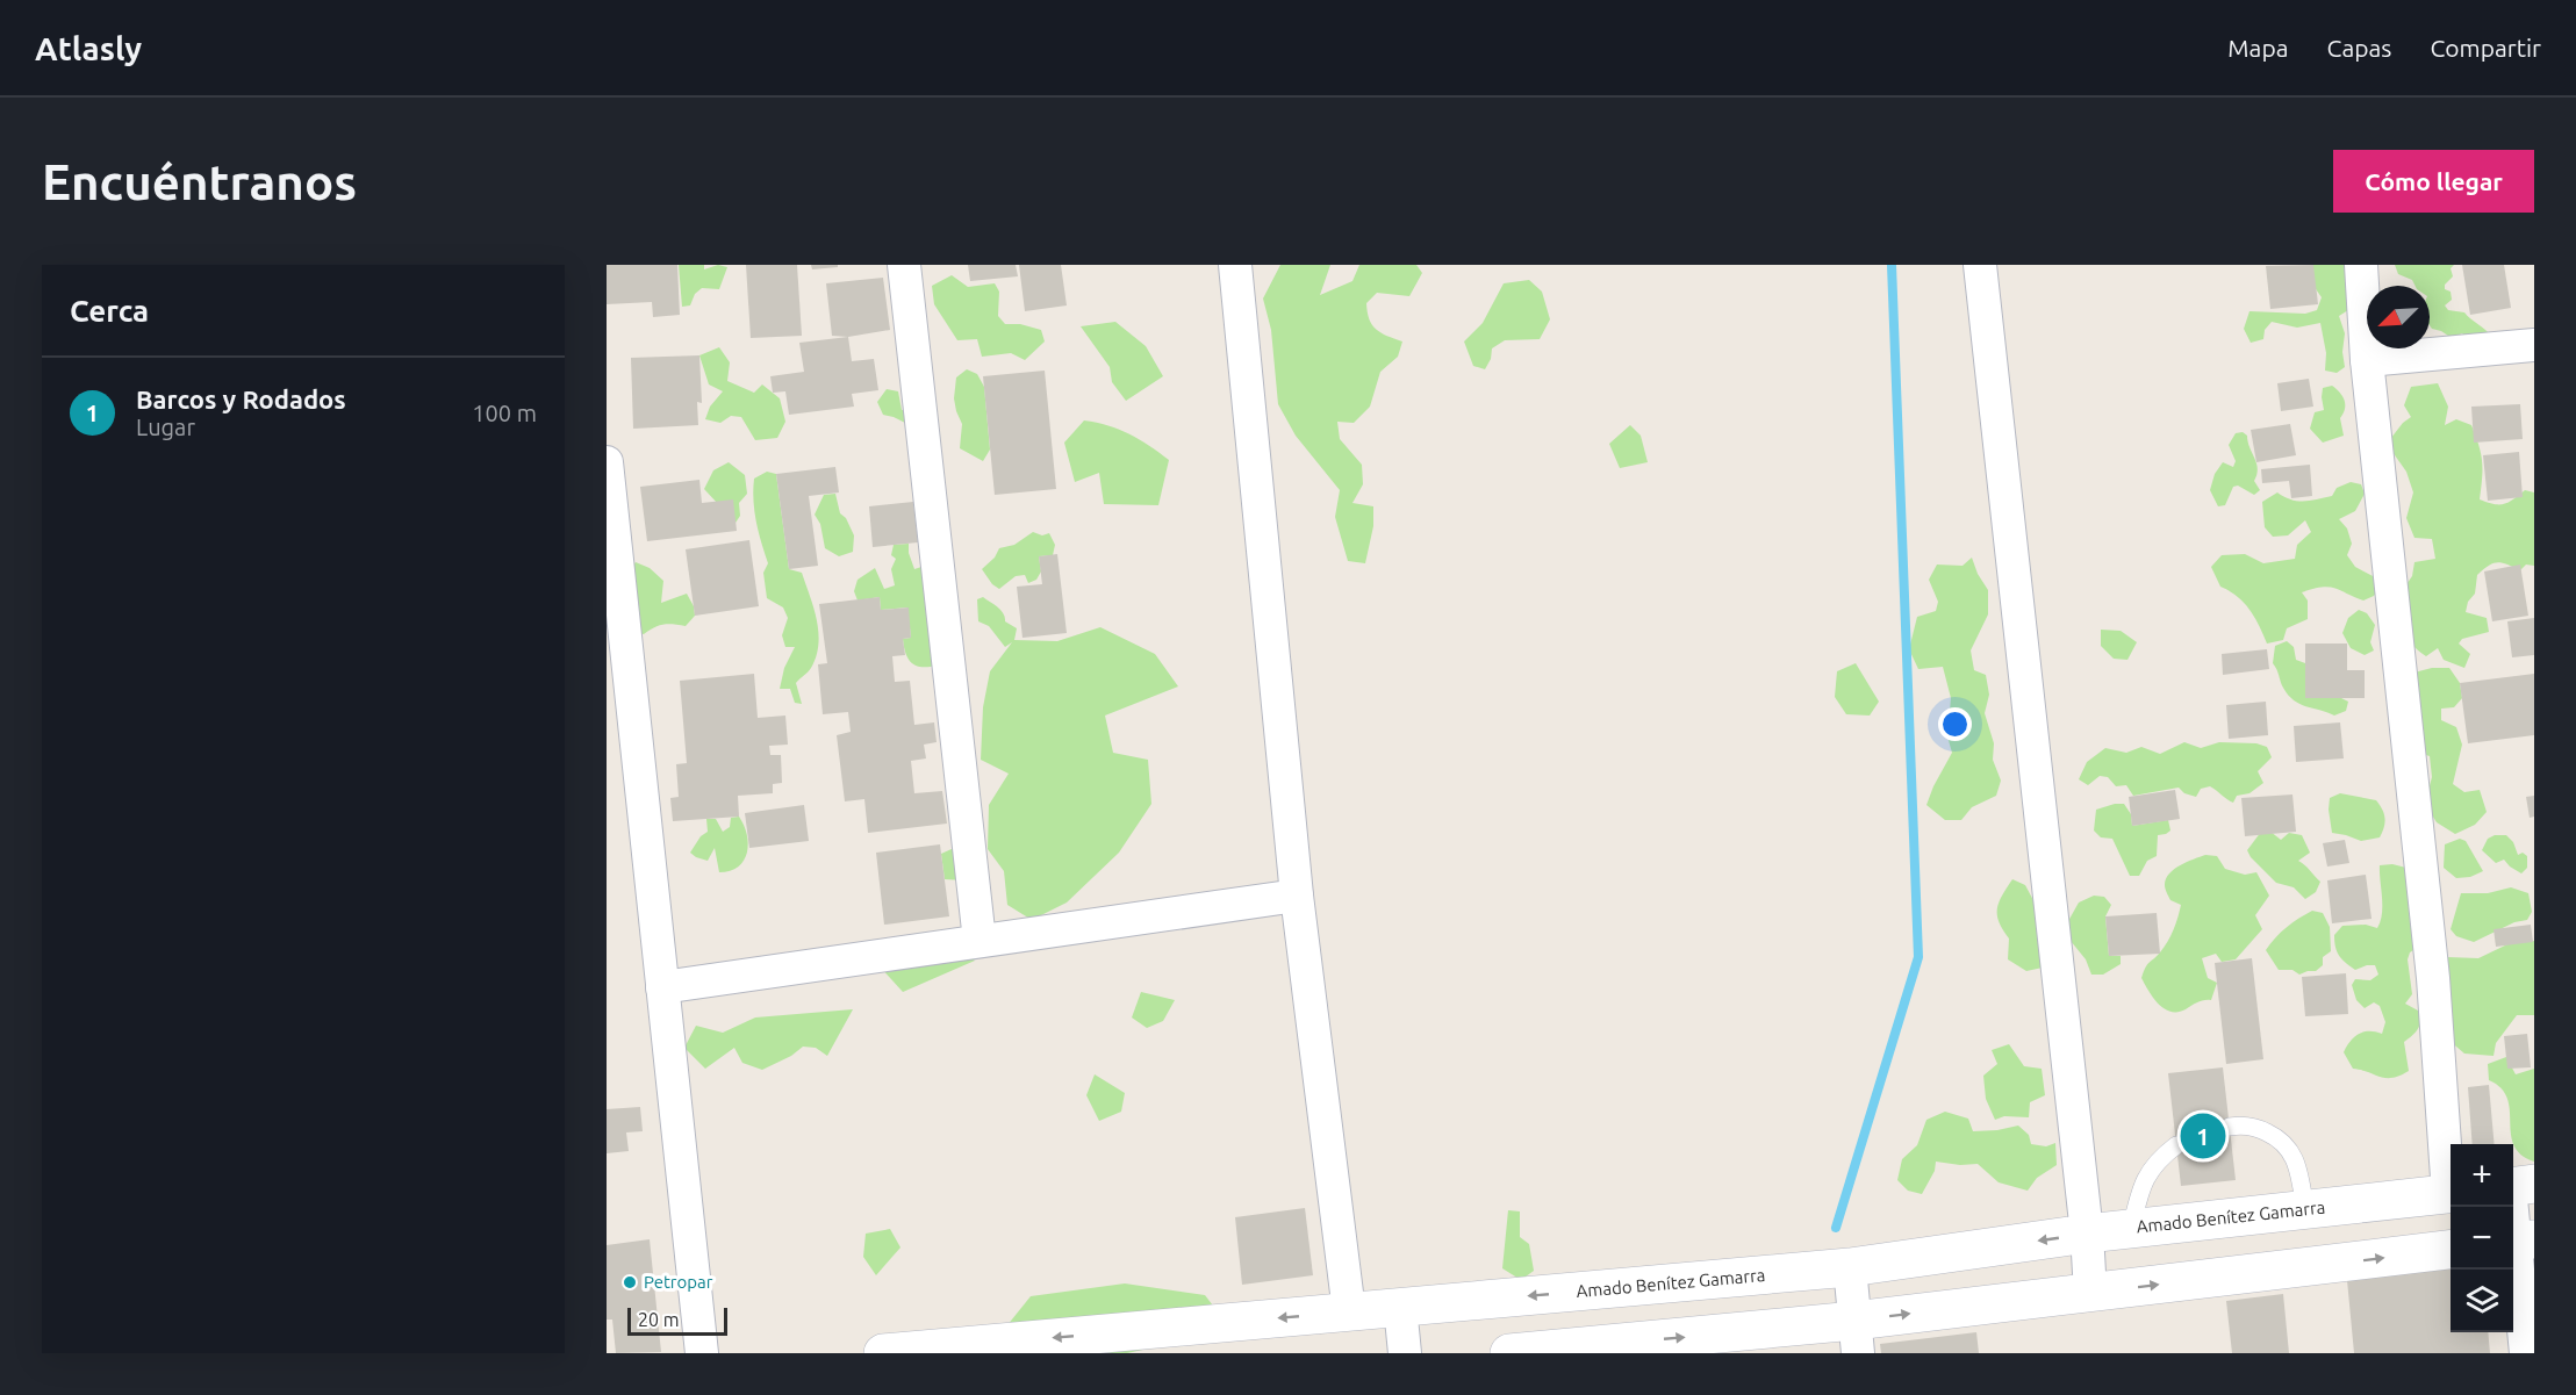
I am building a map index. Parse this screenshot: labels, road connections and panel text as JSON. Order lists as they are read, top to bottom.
{
  "streets": {
    "main road": ["Amado Benítez Gamarra"]
  },
  "places": ["Petropar"],
  "scale_bar": "20 m",
  "north": "bottom left",
  "page": {
    "header": "Atlasly",
    "nav": ["Mapa", "Capas", "Compartir"],
    "buttons": "Cómo llegar",
    "title": "Encuéntranos",
    "heading": "Cerca",
    "list": [
      {
        "mark": "1",
        "name": "Barcos y Rodados",
        "note": "Lugar",
        "value": "100 m"
      }
    ],
    "pins": "1",
    "map_buttons": ["+", "−"],
    "scale": "20 m"
  }
}
